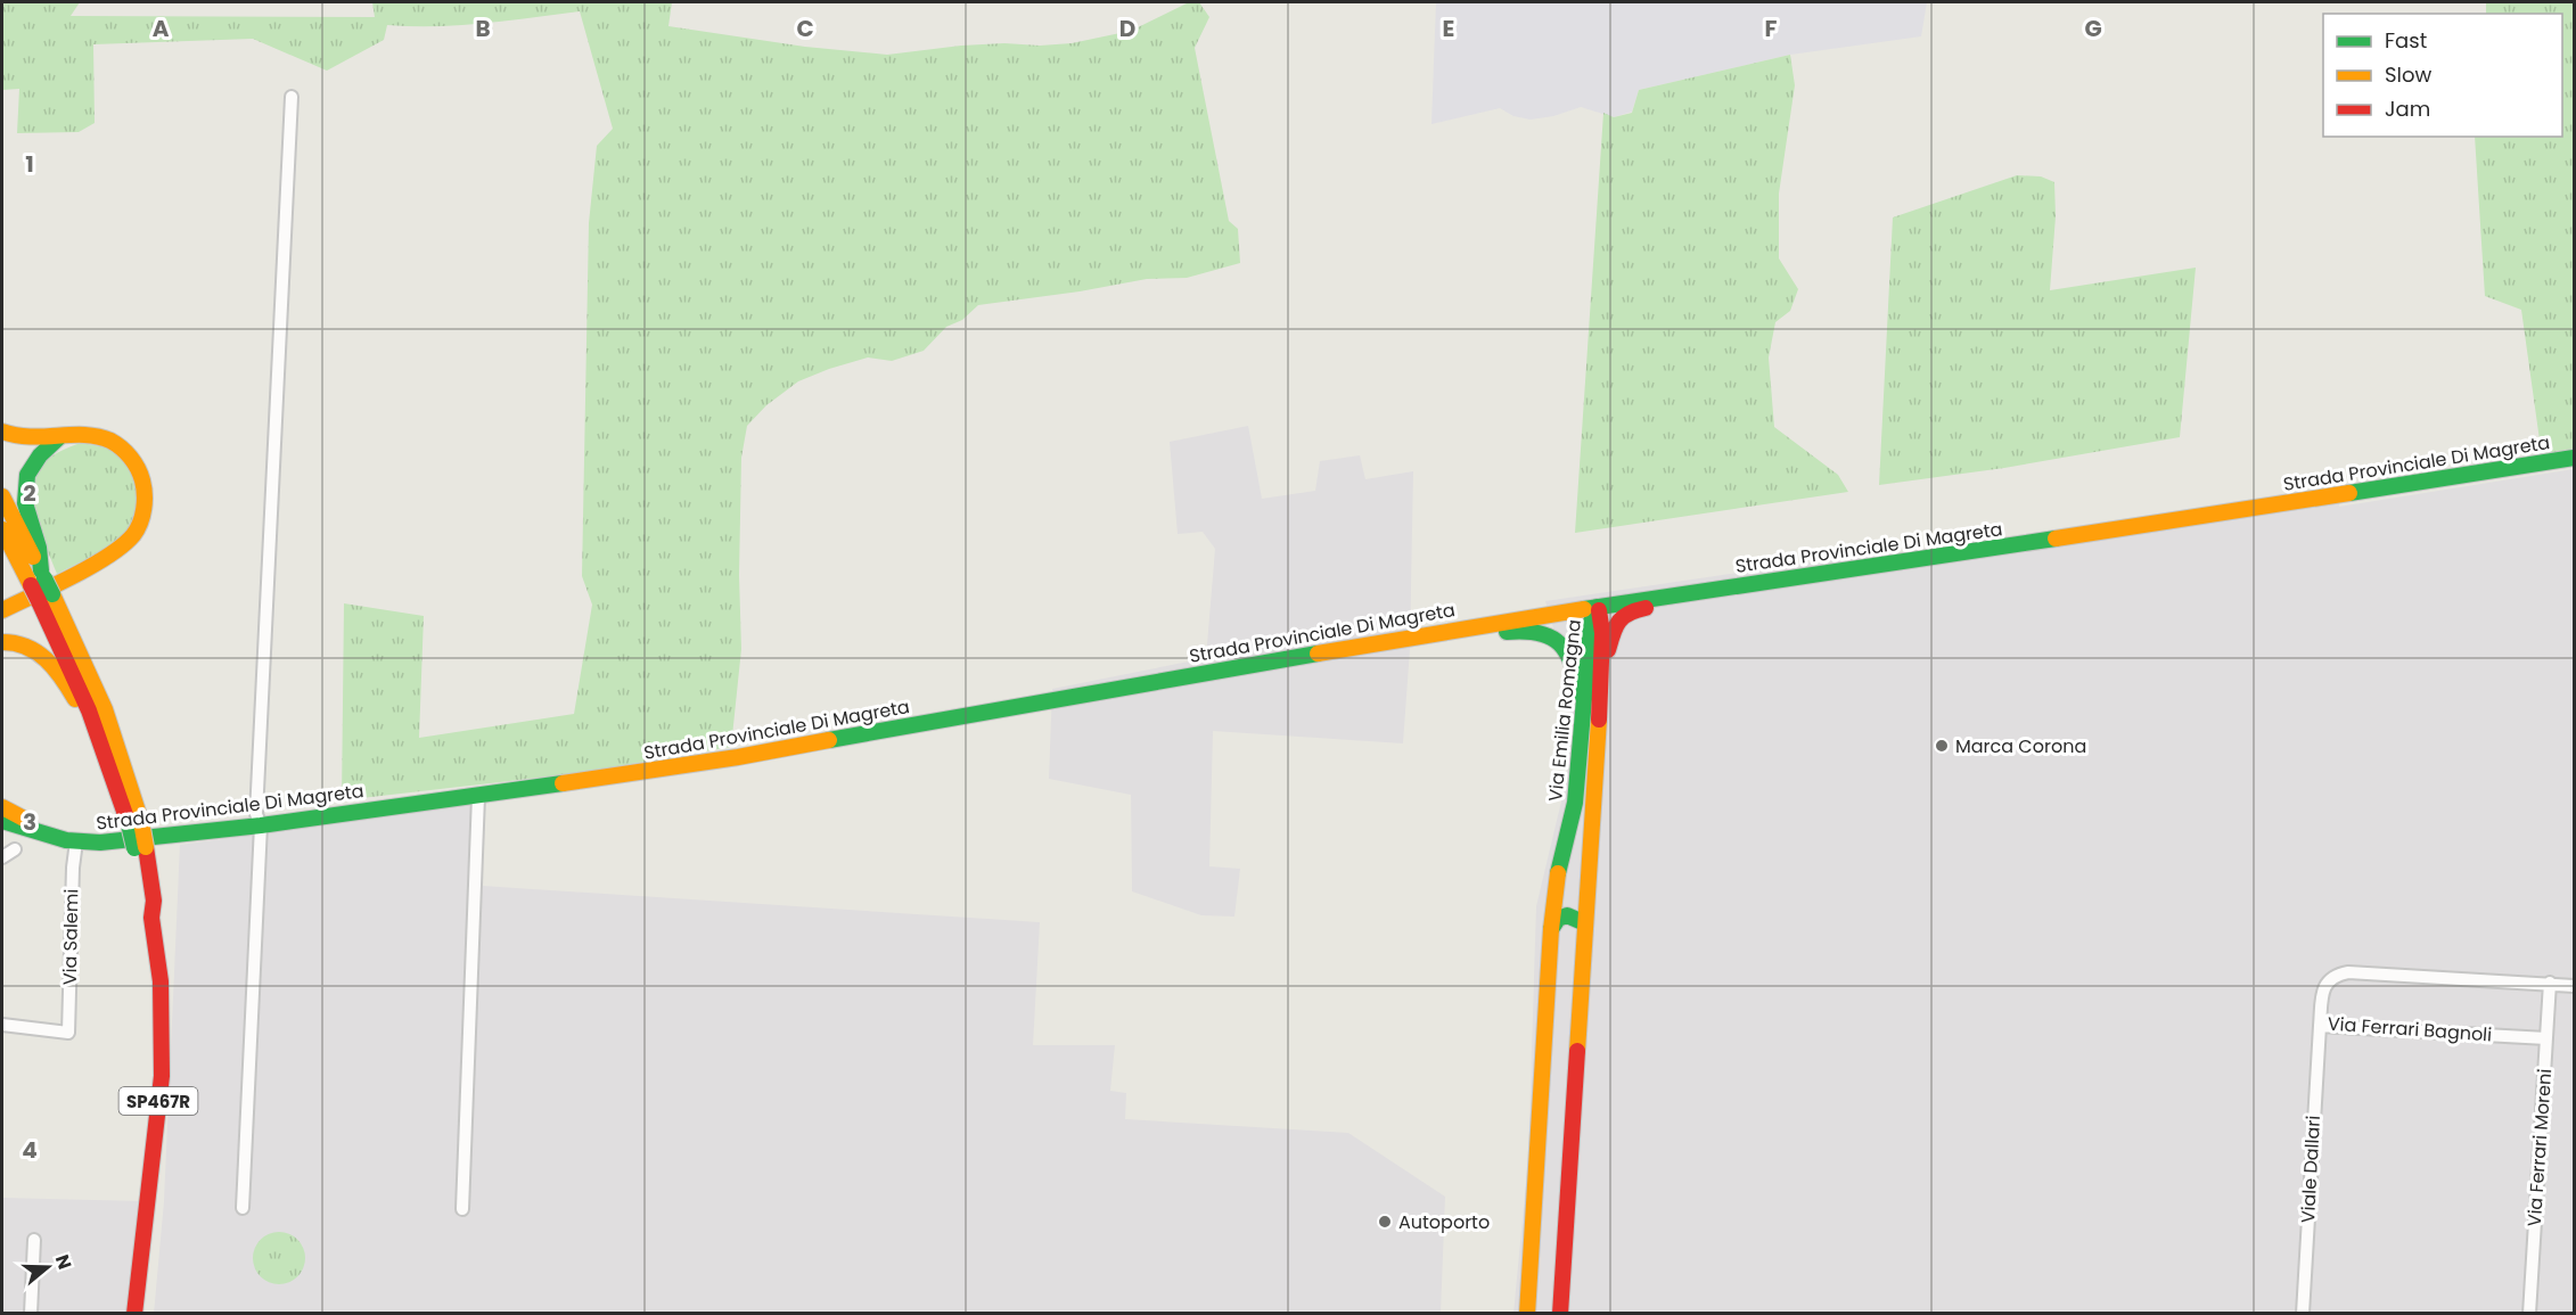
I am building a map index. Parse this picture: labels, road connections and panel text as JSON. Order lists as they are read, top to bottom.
{
  "streets": {
    "main road": ["Strada Provinciale Di Magreta", "Via Emilia Romagna", "SP467R"],
    "street": [
      "Via Salemi",
      "Via Ferrari Bagnoli",
      "Via Ferrari Moreni",
      "Viale Dallari"
    ]
  },
  "crossings": [
    ["Strada Provinciale Di Magreta", "Via Emilia Romagna"],
    ["Strada Provinciale Di Magreta", "Via Salemi"],
    ["Via Ferrari Bagnoli", "Via Ferrari Moreni"],
    ["Via Ferrari Bagnoli", "Viale Dallari"]
  ],
  "places": ["Marca Corona", "Autoporto"],
  "legend": ["Fast", "Slow", "Jam"],
  "north": "right",
  "grid": {
    "columns": [
      "A",
      "B",
      "C",
      "D",
      "E",
      "F",
      "G"
    ],
    "rows": [
      "1",
      "2",
      "3",
      "4"
    ]
  }
}
